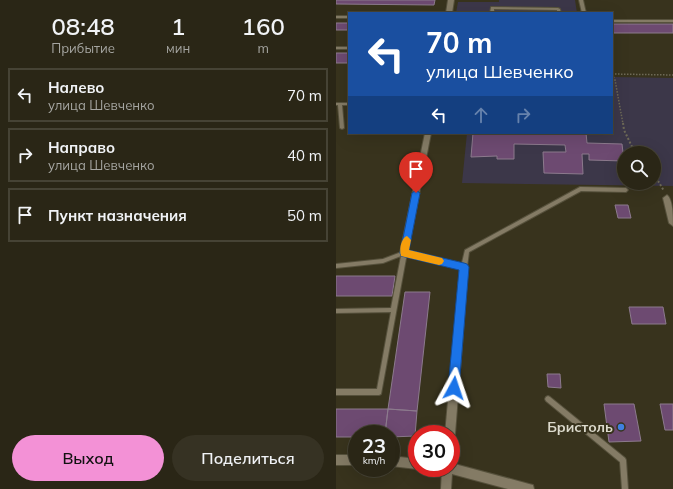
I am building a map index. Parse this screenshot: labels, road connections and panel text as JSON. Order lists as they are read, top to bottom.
{
  "places": ["Бристоль"],
  "page": {
    "eta": [
      "08:48",
      "Прибытие",
      "1",
      "мин",
      "160",
      "m"
    ],
    "turn": ["70 m", "улица Шевченко"],
    "list": [
      {
        "name": "Налево",
        "note": "улица Шевченко",
        "value": "70 m"
      },
      {
        "name": "Направо",
        "note": "улица Шевченко",
        "value": "40 m"
      },
      {
        "name": "Пункт назначения",
        "value": "50 m"
      }
    ],
    "speed": "23 km/h",
    "limit": "30",
    "buttons": ["Выход", "Поделиться"]
  }
}
